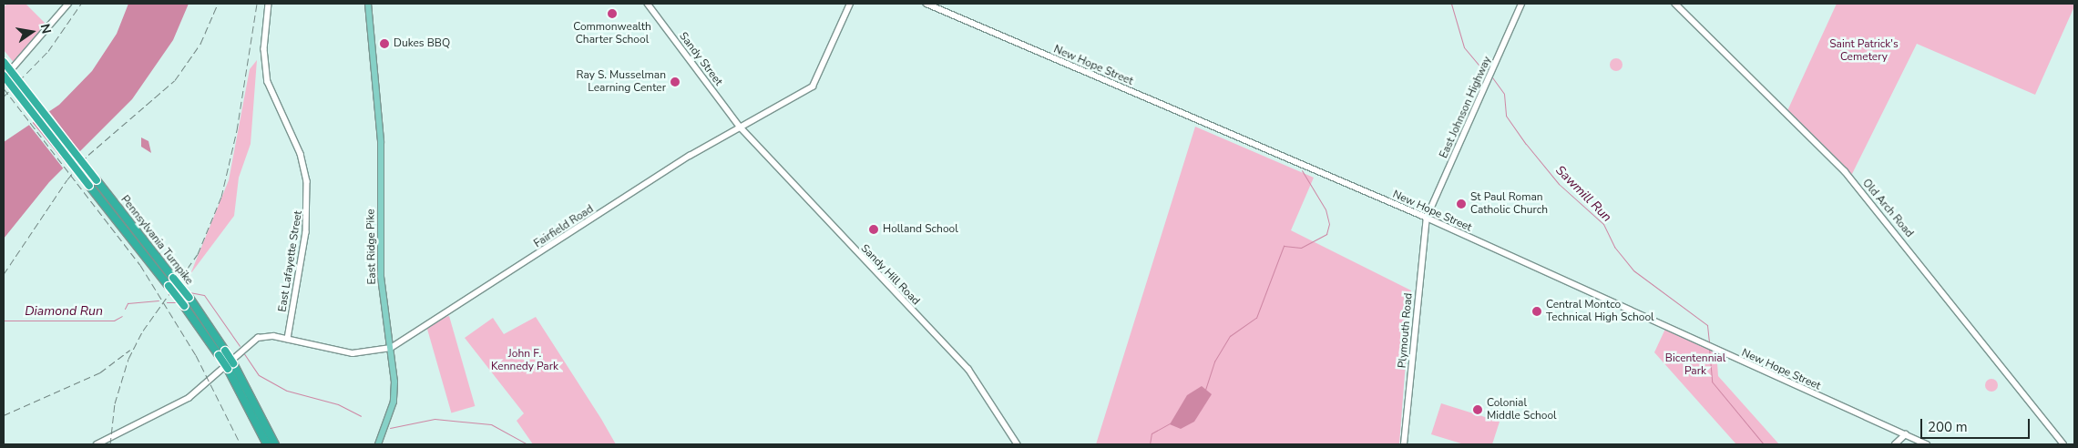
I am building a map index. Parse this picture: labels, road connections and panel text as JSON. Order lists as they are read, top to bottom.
{
  "streets": {
    "highway": ["Pennsylvania Turnpike"],
    "main road": ["East Ridge Pike"],
    "street": [
      "Sandy Street",
      "New Hope Street",
      "East Johnson Highway",
      "Old Arch Road",
      "Fairfield Road",
      "East Lafayette Street",
      "Sandy Hill Road",
      "Plymouth Road"
    ]
  },
  "crossings": [
    ["Sandy Street", "Fairfield Road"],
    ["Sandy Street", "Sandy Hill Road"],
    ["New Hope Street", "East Johnson Highway"],
    ["New Hope Street", "Plymouth Road"],
    ["East Johnson Highway", "Plymouth Road"],
    ["Fairfield Road", "East Ridge Pike"],
    ["Fairfield Road", "Sandy Hill Road"]
  ],
  "water": ["Sawmill Run", "Diamond Run"],
  "parks": ["Saint Patrick's Cemetery", "John F. Kennedy Park", "Bicentennial Park"],
  "places": [
    "Commonwealth Charter School",
    "Dukes BBQ",
    "Ray S. Musselman Learning Center",
    "St Paul Roman Catholic Church",
    "Holland School",
    "Central Montco Technical High School",
    "Colonial Middle School"
  ],
  "scale_bar": "200 m",
  "north": "right"
}
